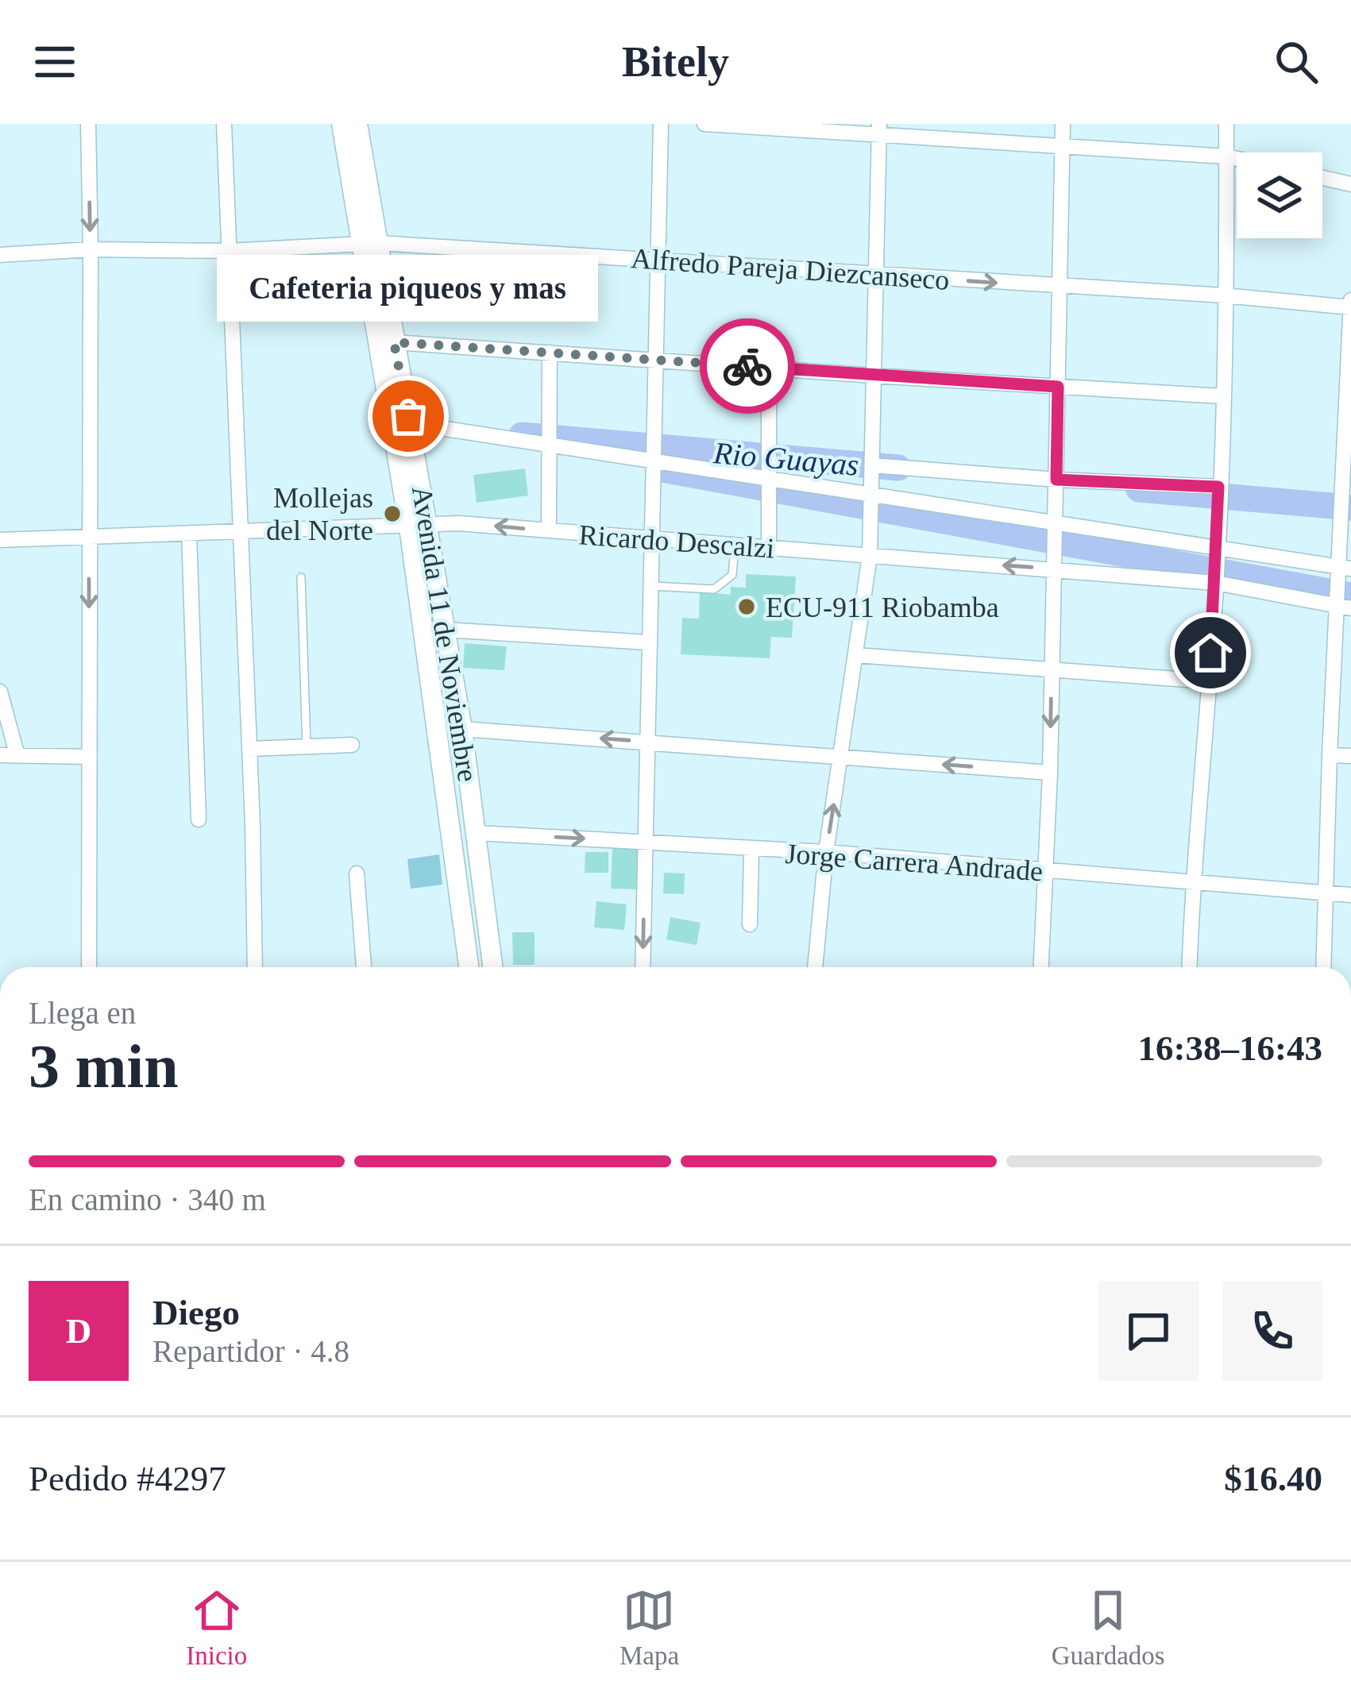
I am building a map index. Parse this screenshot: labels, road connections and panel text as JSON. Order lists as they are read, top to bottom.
{
  "streets": {
    "street": [
      "Alfredo Pareja Diezcanseco",
      "Ricardo Descalzi",
      "Avenida 11 de Noviembre",
      "Jorge Carrera Andrade"
    ]
  },
  "crossings": [
    ["Alfredo Pareja Diezcanseco", "Avenida 11 de Noviembre"],
    ["Ricardo Descalzi", "Avenida 11 de Noviembre"],
    ["Avenida 11 de Noviembre", "Jorge Carrera Andrade"]
  ],
  "water": ["Rio Guayas"],
  "places": ["Cafeteria piqueos y mas", "Mollejas del Norte", "ECU-911 Riobamba"],
  "page": {
    "header": "Bitely",
    "bubble": "Cafeteria piqueos y mas",
    "heading": ["3 min", "Llega en", "16:38–16:43"],
    "panel": [
      "Diego",
      "Repartidor · 4.8",
      "Pedido #4297",
      "$16.40"
    ],
    "bar": "En camino · 340 m",
    "round": "D",
    "tabs": ["Inicio", "Mapa", "Guardados"]
  }
}
